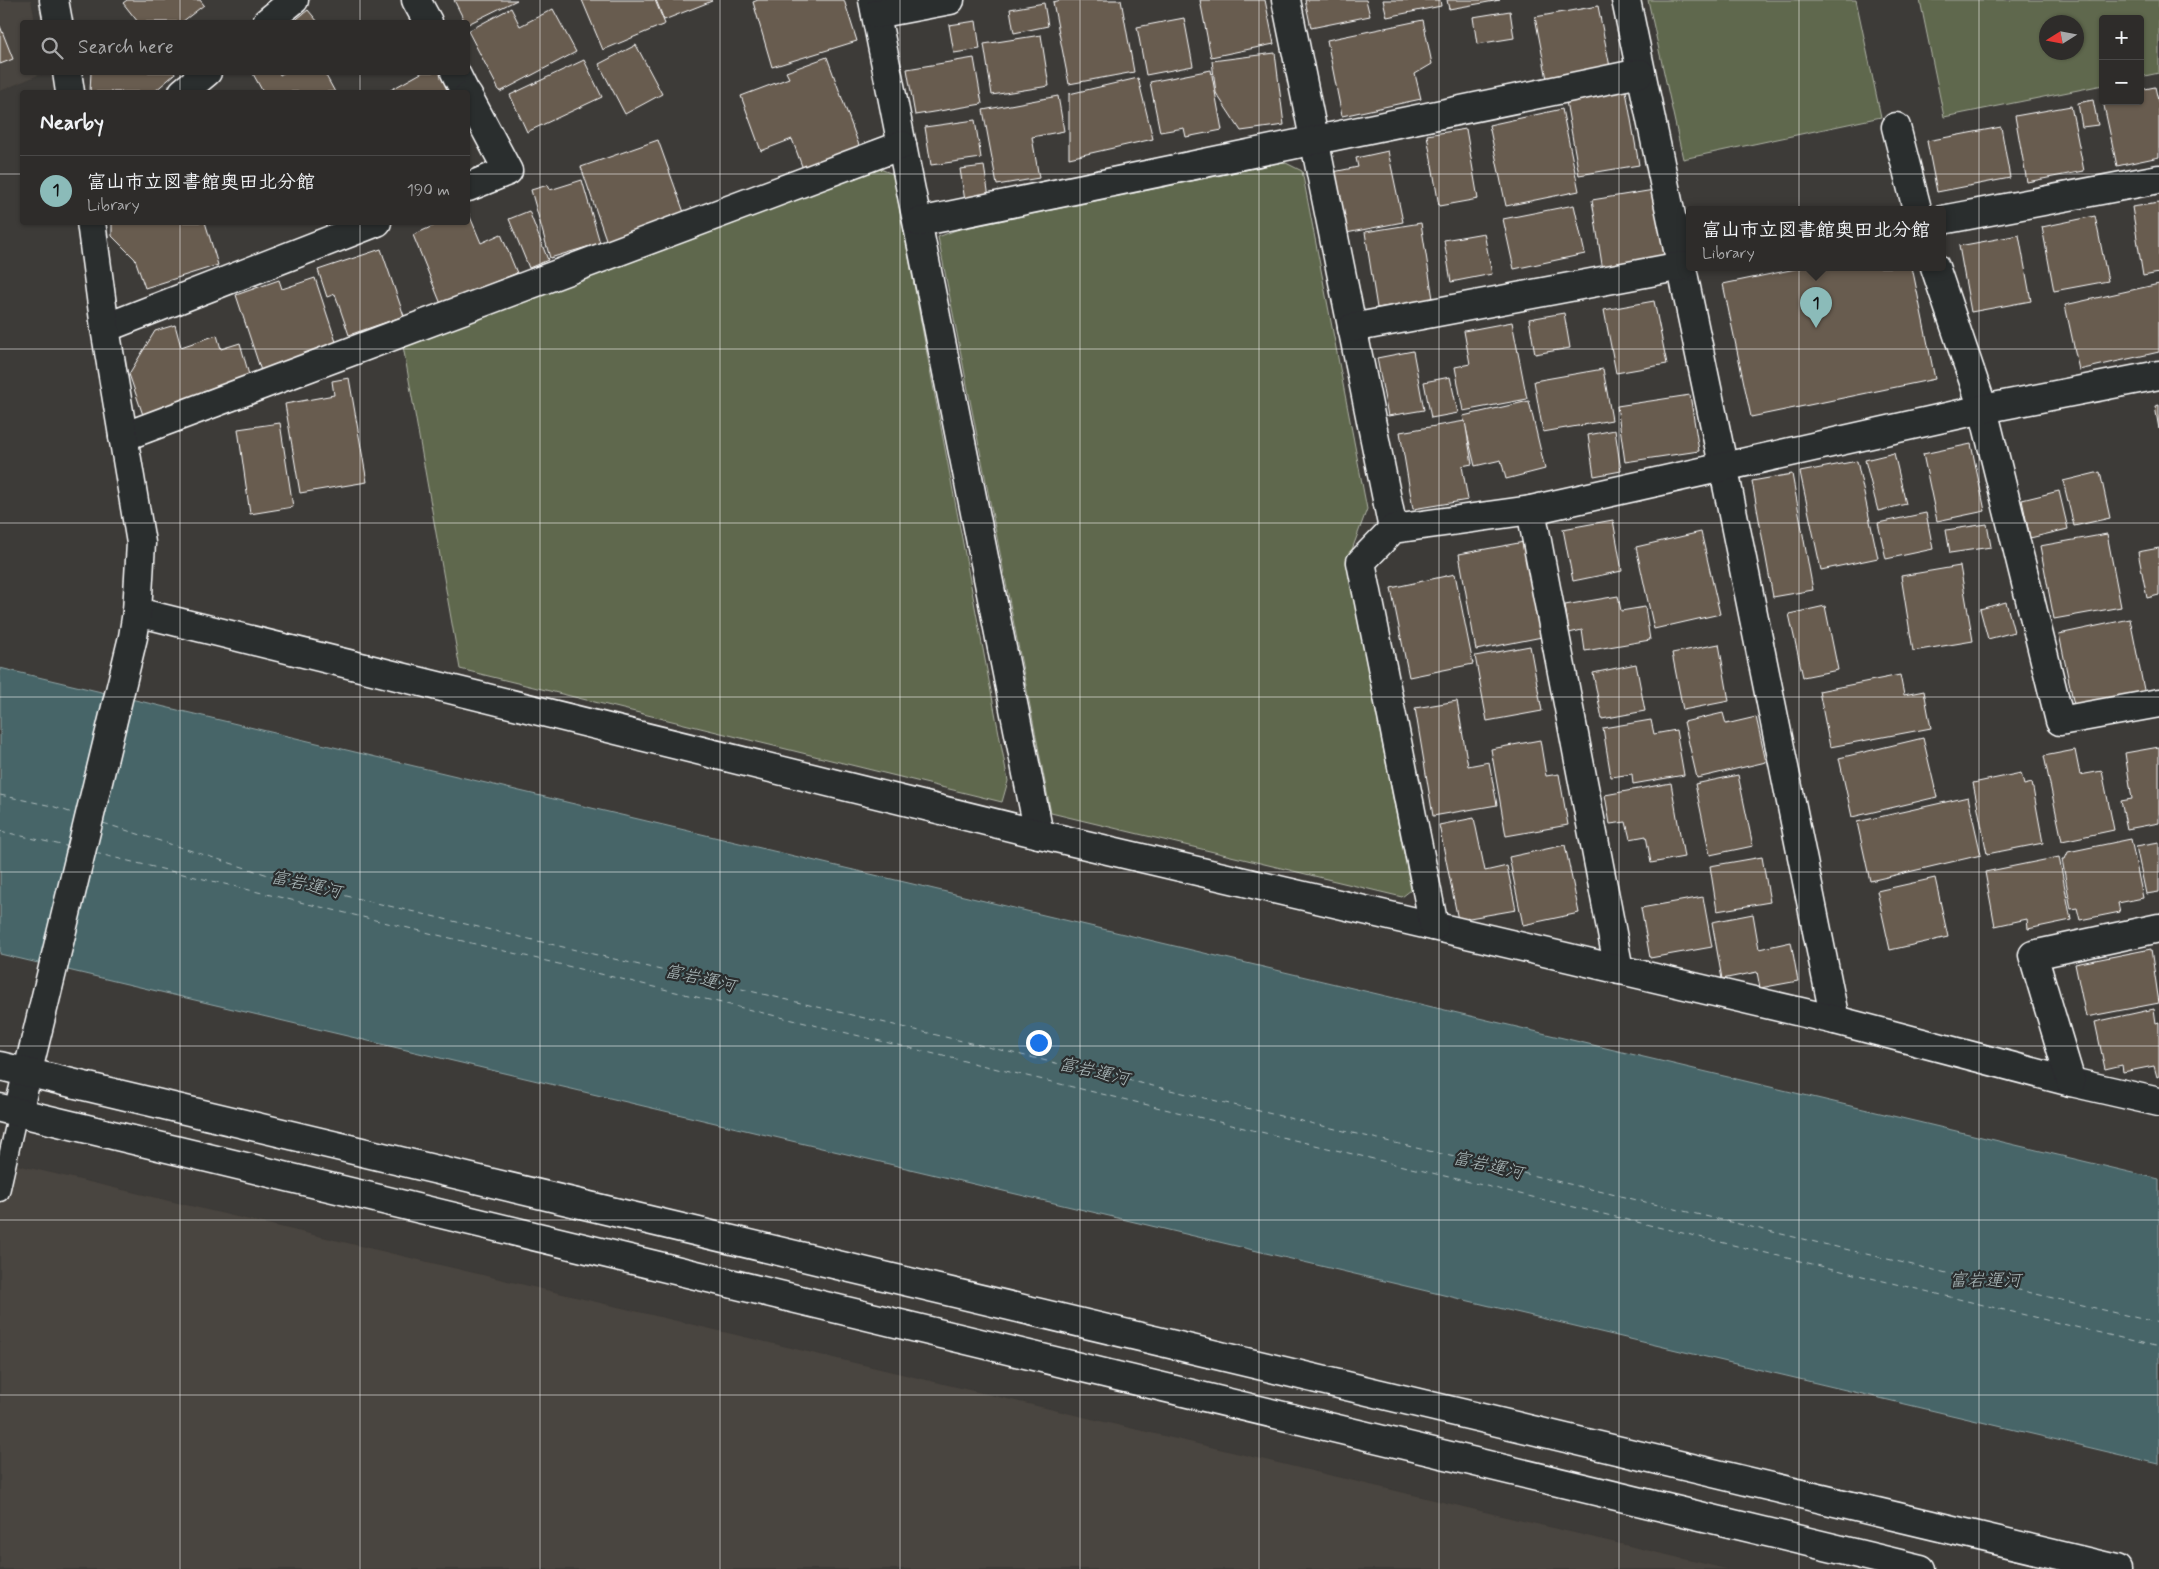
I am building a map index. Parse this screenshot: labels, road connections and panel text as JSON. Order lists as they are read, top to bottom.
{
  "water": ["富岩運河"],
  "north": "left",
  "page": {
    "map_buttons": ["+", "−"],
    "search": "Search here",
    "heading": "Nearby",
    "list": [
      {
        "mark": "1",
        "name": "富山市立図書館奥田北分館",
        "note": "Library",
        "value": "190 m"
      }
    ],
    "popup": ["富山市立図書館奥田北分館", "Library"],
    "pins": "1"
  }
}
